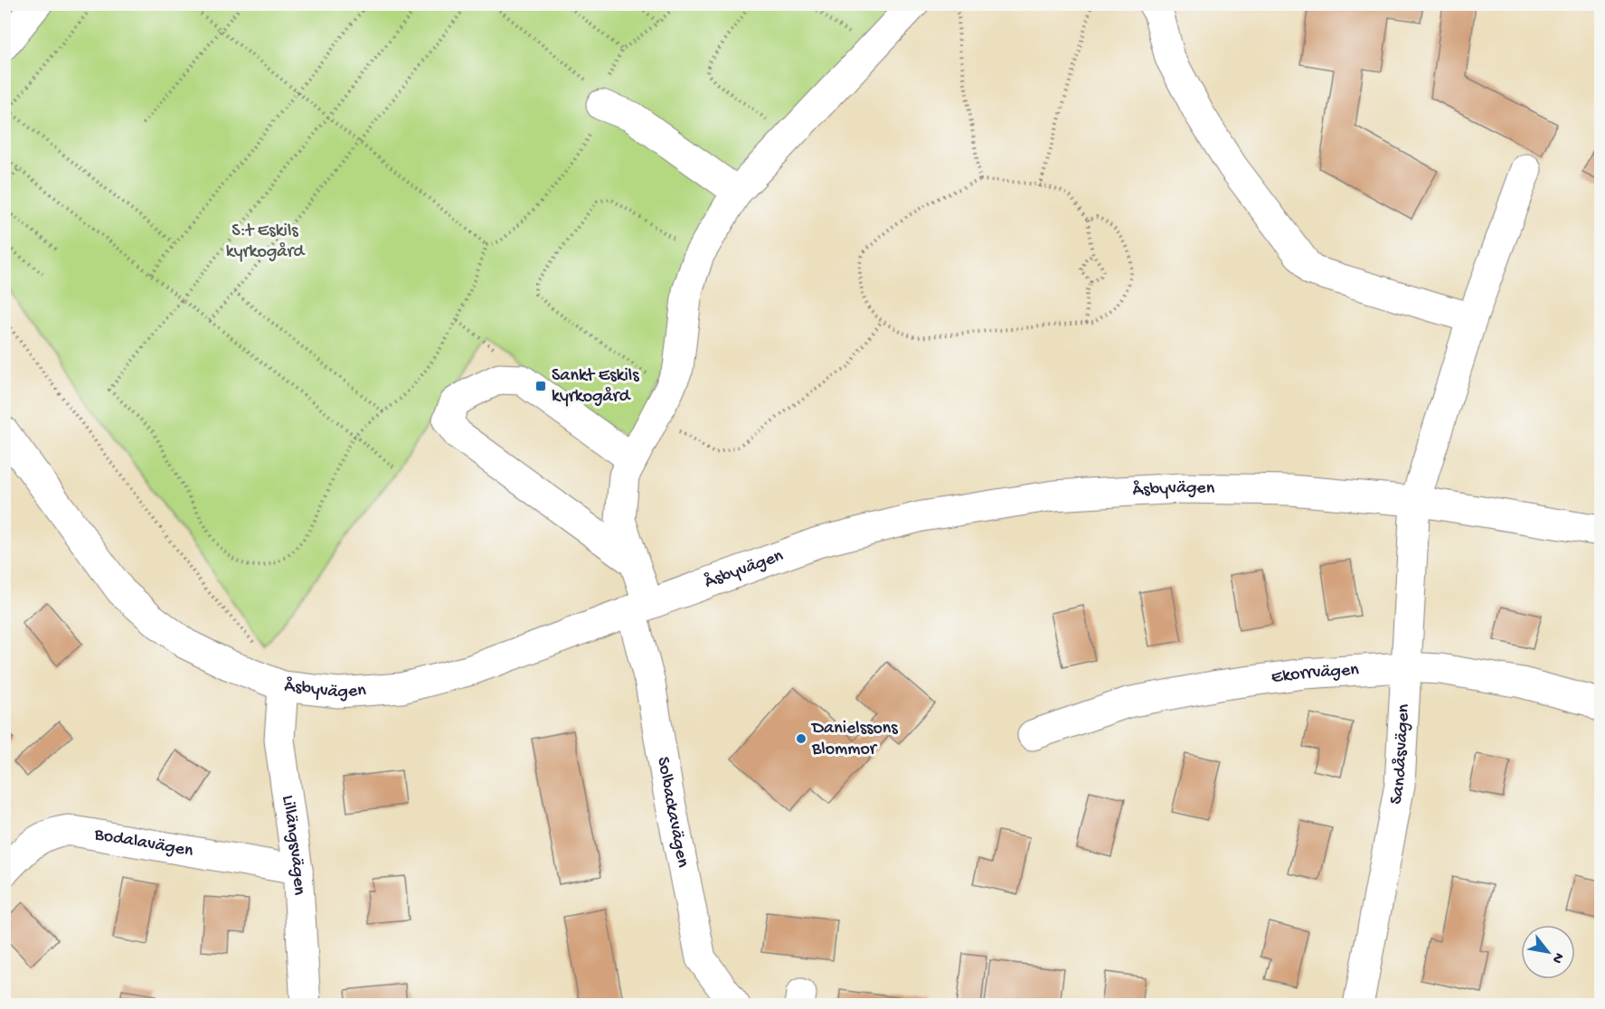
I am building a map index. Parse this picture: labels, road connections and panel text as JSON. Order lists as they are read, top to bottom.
{
  "streets": {
    "street": [
      "Åsbyvägen",
      "Ekorrvägen",
      "Sandåsvägen",
      "Solbackavägen",
      "Bodalavägen",
      "Lillängsvägen"
    ]
  },
  "crossings": [
    ["Åsbyvägen", "Sandåsvägen"],
    ["Åsbyvägen", "Solbackavägen"],
    ["Åsbyvägen", "Lillängsvägen"],
    ["Ekorrvägen", "Sandåsvägen"],
    ["Bodalavägen", "Lillängsvägen"]
  ],
  "parks": ["S:t Eskils kyrkogård"],
  "places": {
    "transit": ["Sankt Eskils kyrkogård"],
    "other": ["Danielssons Blommor"]
  },
  "north": "bottom right"
}
